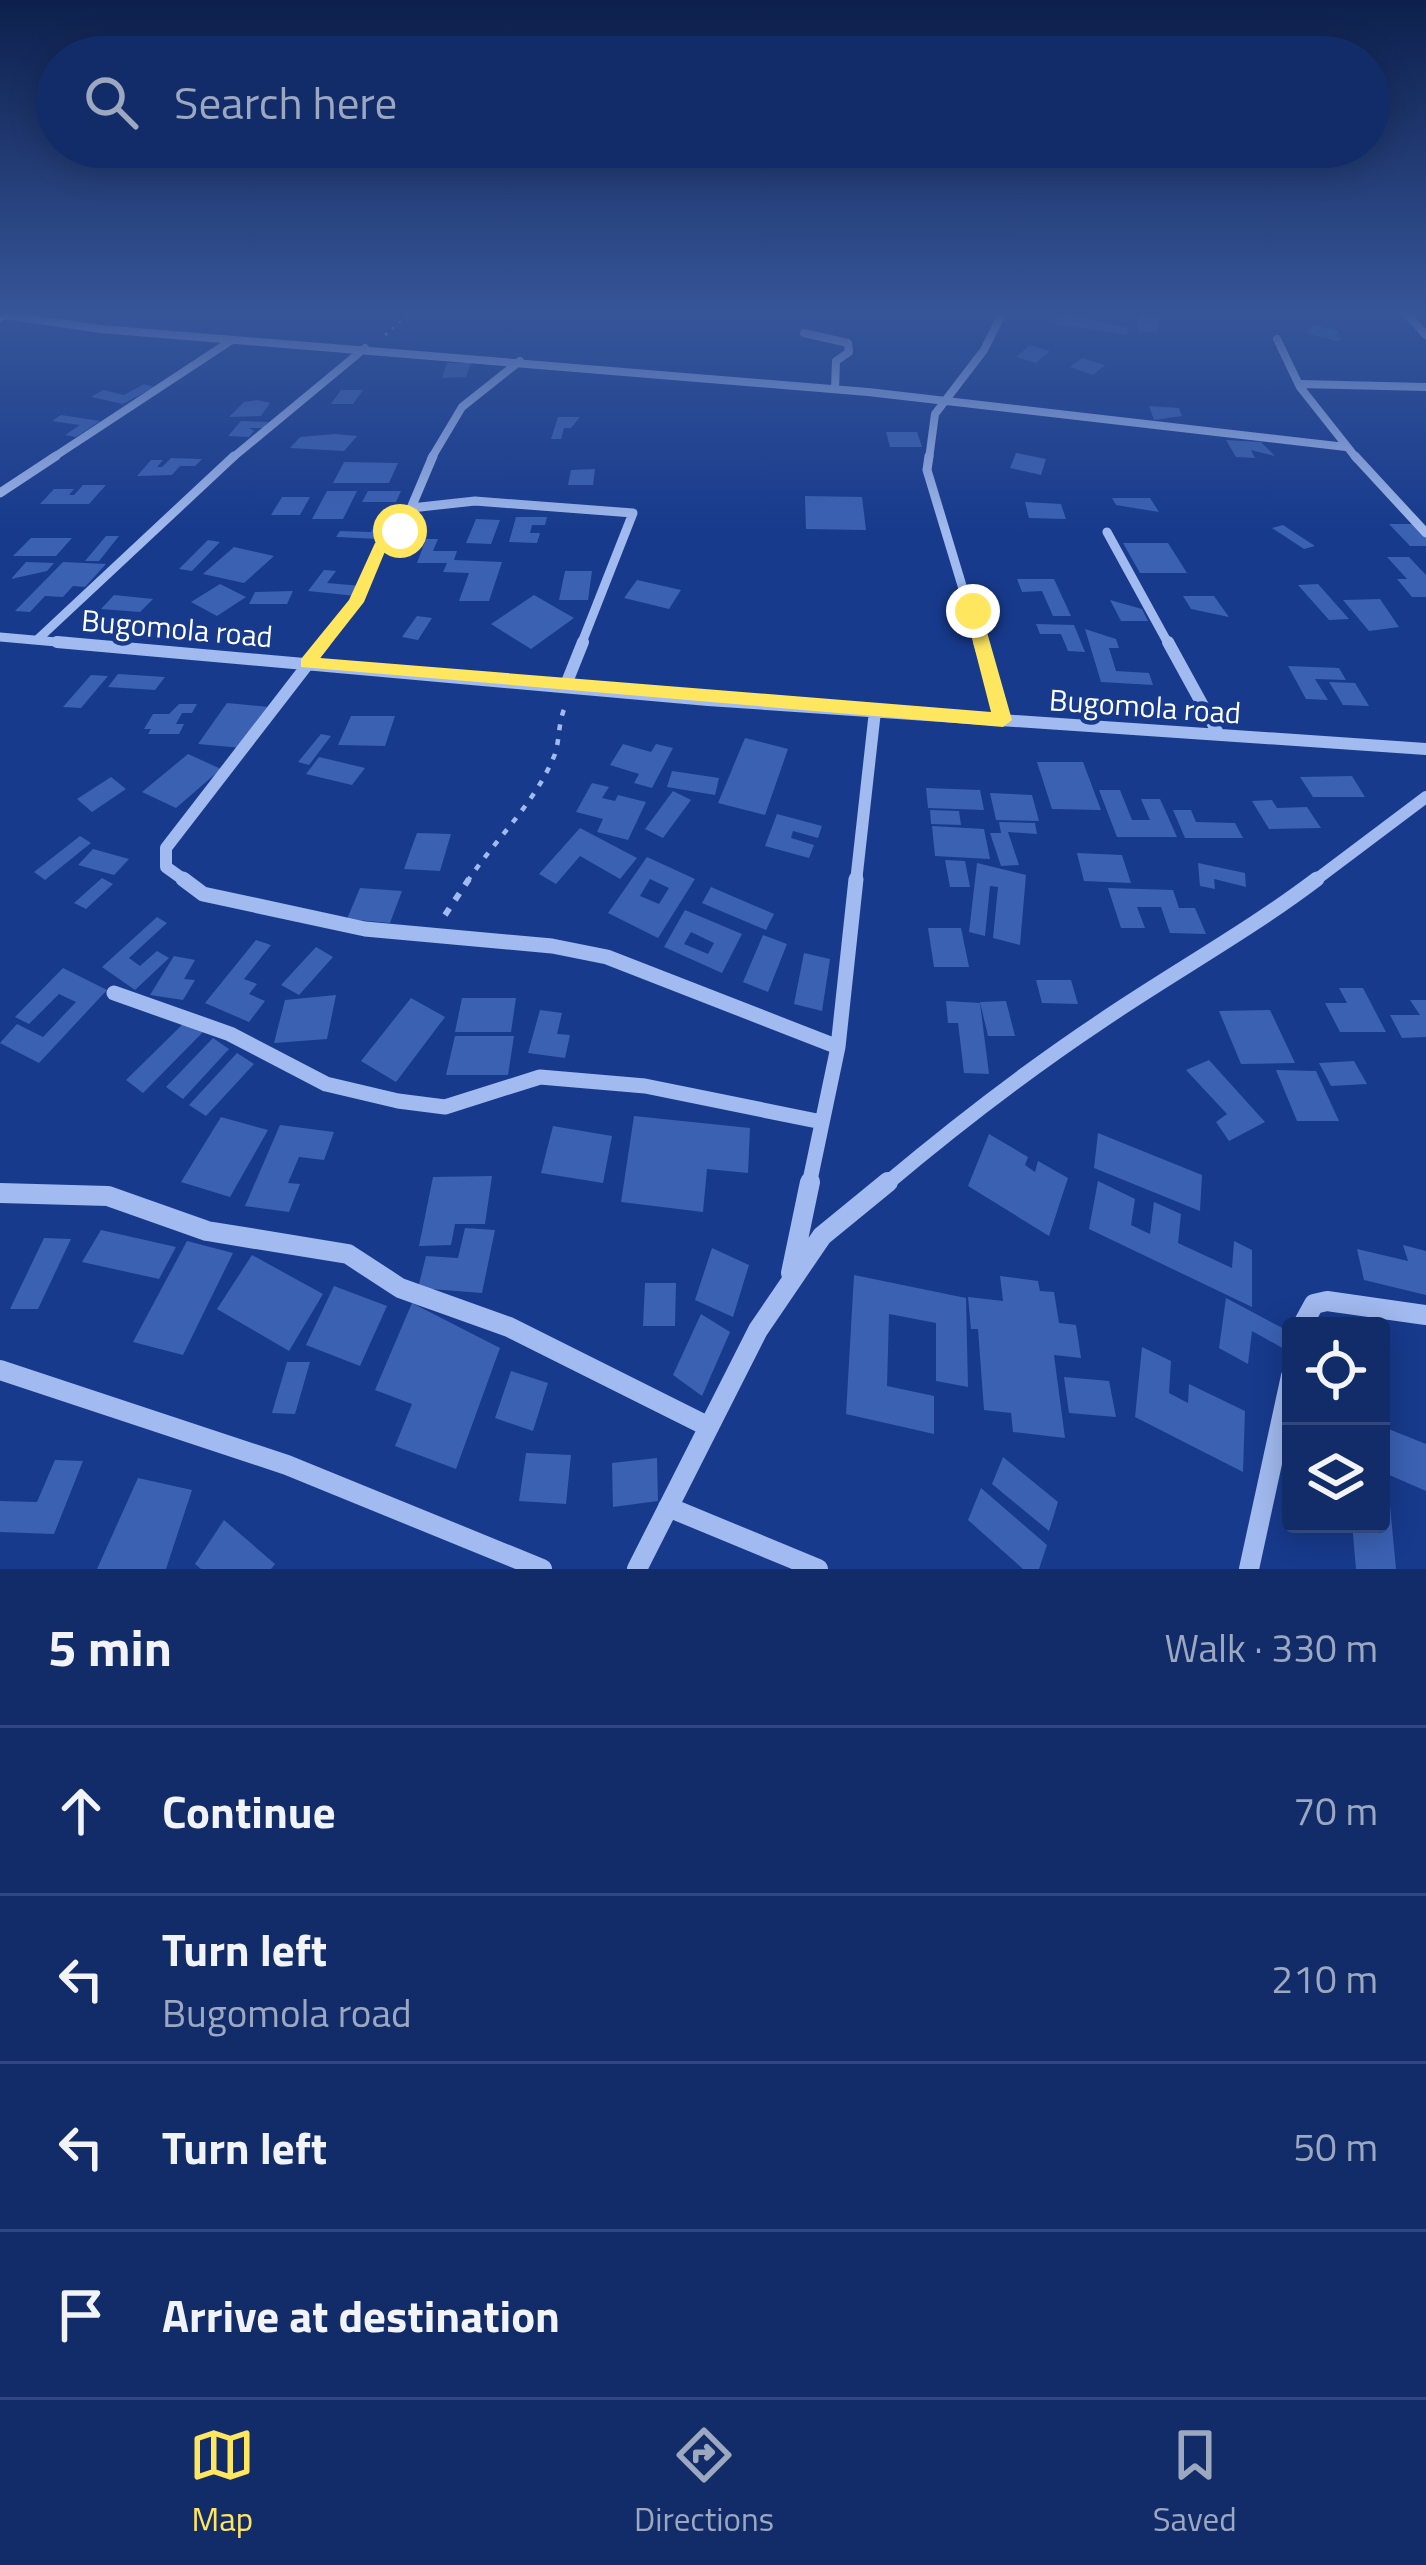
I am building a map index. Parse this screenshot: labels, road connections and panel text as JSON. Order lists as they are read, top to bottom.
{
  "streets": {
    "street": ["Bugomola road"]
  },
  "page": {
    "search": "Search here",
    "heading": ["5 min", "Walk · 330 m"],
    "list": [
      ["Continue", "70 m"],
      ["Turn left", "Bugomola road", "210 m"],
      ["Turn left", "50 m"],
      "Arrive at destination"
    ],
    "nav": ["Map", "Directions", "Saved"]
  }
}
